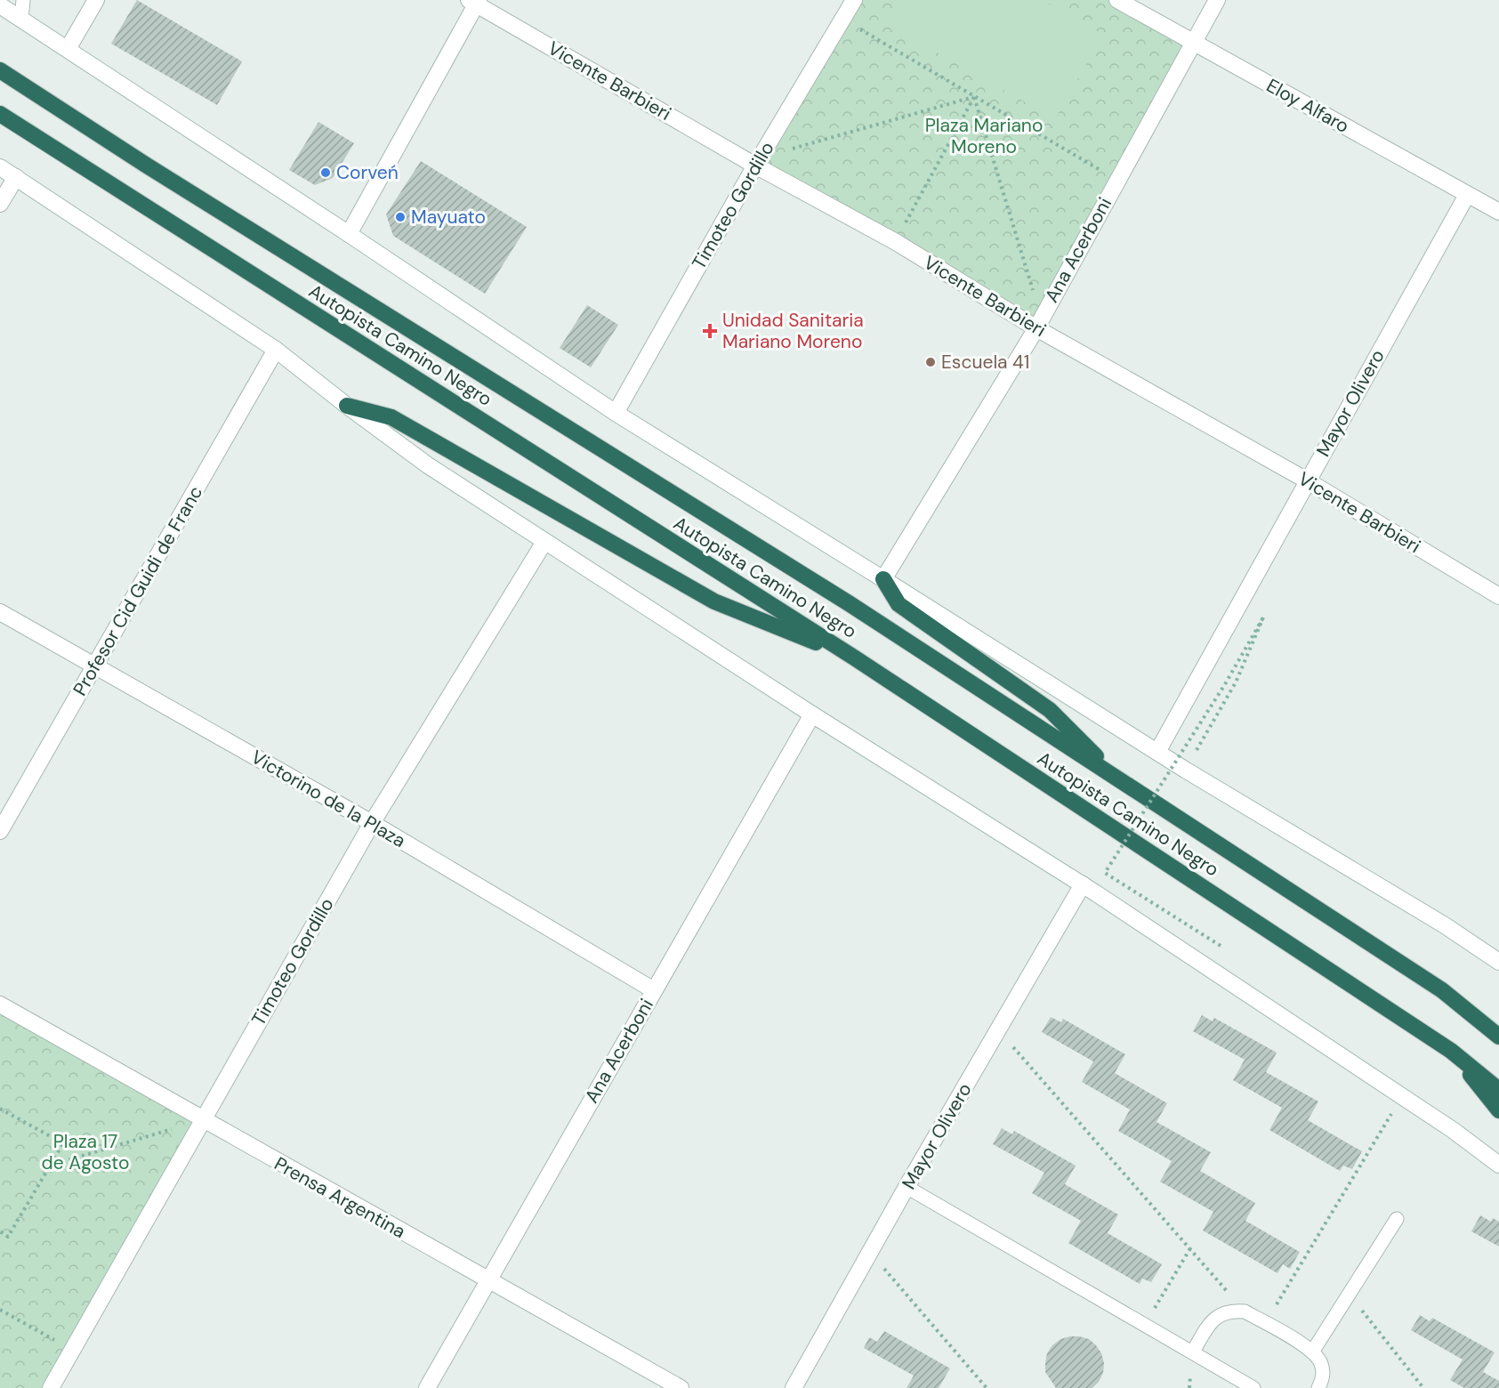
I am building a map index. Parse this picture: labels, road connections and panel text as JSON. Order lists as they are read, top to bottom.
{
  "streets": {
    "highway": ["Autopista Camino Negro"],
    "street": [
      "Vicente Barbieri",
      "Eloy Alfaro",
      "Timoteo Gordillo",
      "Ana Acerboni",
      "Mayor Olivero",
      "Profesor Cid Guidi de Franc",
      "Victorino de la Plaza",
      "Prensa Argentina"
    ]
  },
  "crossings": [
    ["Vicente Barbieri", "Timoteo Gordillo"],
    ["Vicente Barbieri", "Ana Acerboni"],
    ["Vicente Barbieri", "Mayor Olivero"],
    ["Eloy Alfaro", "Ana Acerboni"],
    ["Eloy Alfaro", "Mayor Olivero"],
    ["Timoteo Gordillo", "Victorino de la Plaza"],
    ["Timoteo Gordillo", "Prensa Argentina"],
    ["Ana Acerboni", "Victorino de la Plaza"],
    ["Ana Acerboni", "Prensa Argentina"],
    ["Profesor Cid Guidi de Franc", "Victorino de la Plaza"]
  ],
  "parks": ["Plaza Mariano Moreno", "Plaza 17 de Agosto"],
  "places": {
    "other": ["Corveń", "Mayuato", "Escuela 41"],
    "health": ["Unidad Sanitaria Mariano Moreno"]
  }
}
